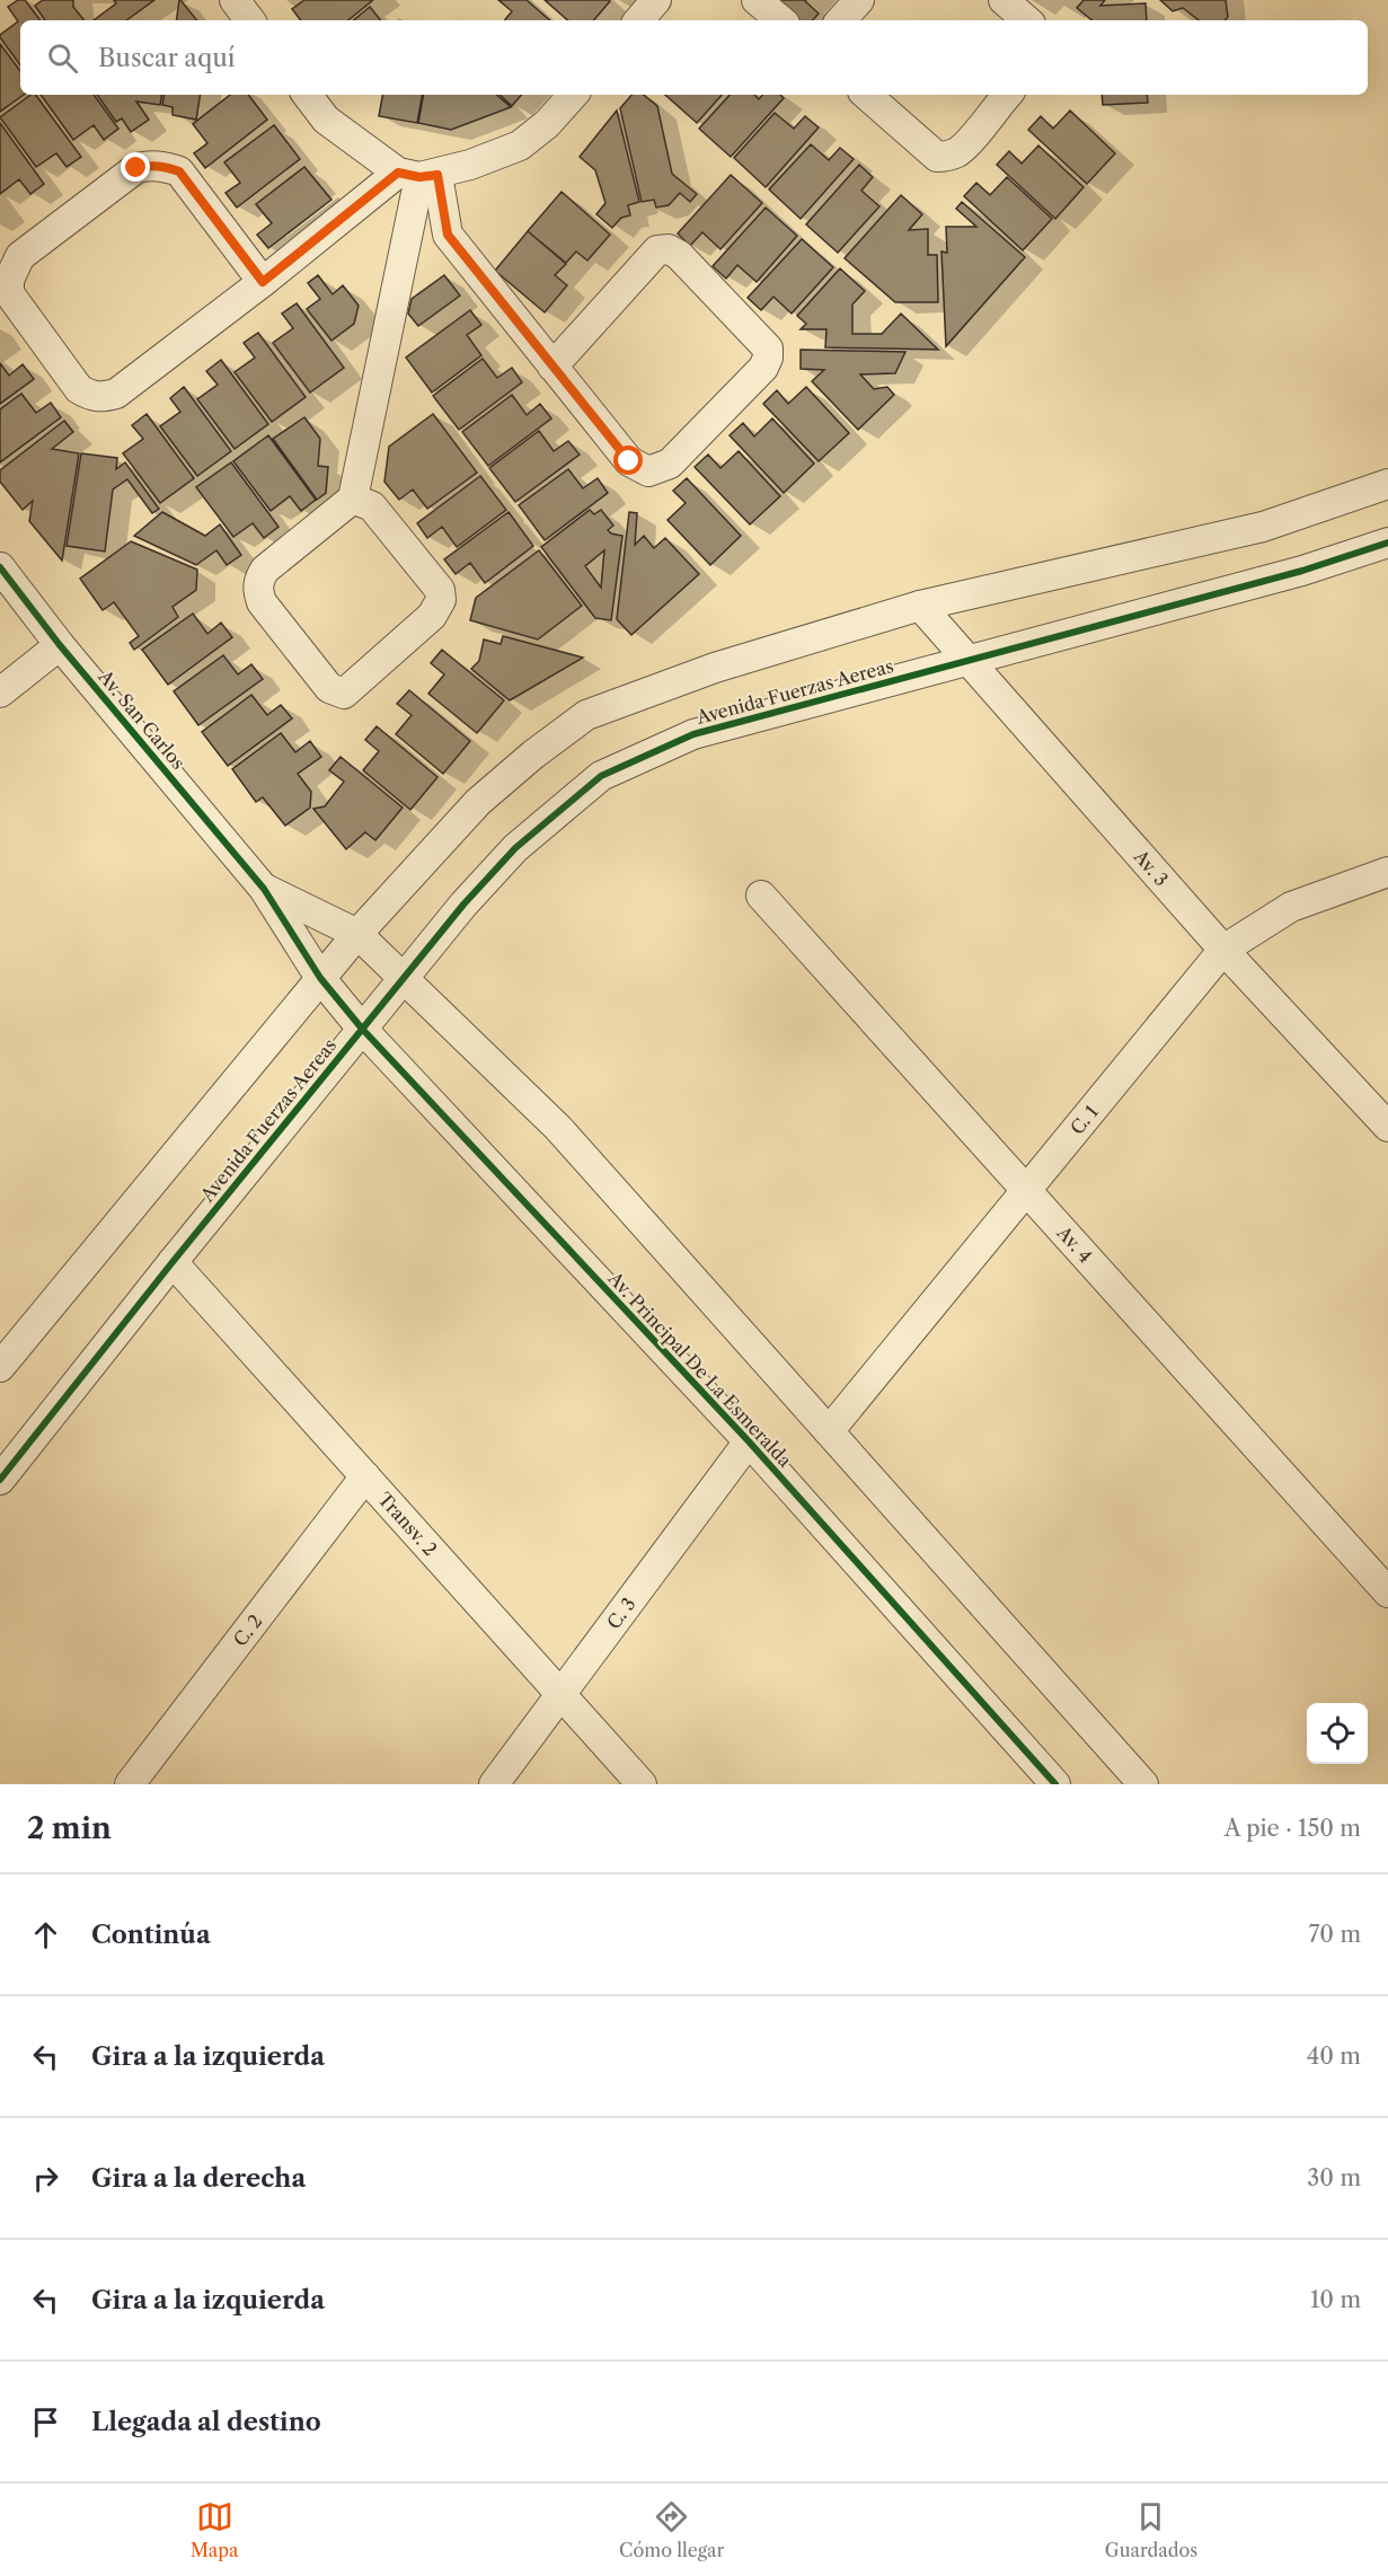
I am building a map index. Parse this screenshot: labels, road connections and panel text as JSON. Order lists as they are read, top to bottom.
{
  "streets": {
    "street": [
      "Avenida Fuerzas Aereas",
      "Av. San Carlos",
      "Av. 3",
      "C. 1",
      "Av. 4",
      "Av. Principal De La Esmeralda",
      "Transv. 2",
      "C. 3",
      "C. 2"
    ]
  },
  "crossings": [
    ["Avenida Fuerzas Aereas", "Av. 3"],
    ["Avenida Fuerzas Aereas", "Av. Principal De La Esmeralda"],
    ["Avenida Fuerzas Aereas", "Transv. 2"],
    ["Av. San Carlos", "Av. Principal De La Esmeralda"],
    ["Av. 3", "C. 1"],
    ["C. 1", "Av. 4"],
    ["Av. Principal De La Esmeralda", "C. 3"],
    ["Transv. 2", "C. 3"],
    ["Transv. 2", "C. 2"]
  ],
  "page": {
    "search": "Buscar aquí",
    "heading": ["2 min", "A pie · 150 m"],
    "list": [
      ["Continúa", "70 m"],
      ["Gira a la izquierda", "40 m"],
      ["Gira a la derecha", "30 m"],
      ["Gira a la izquierda", "10 m"],
      "Llegada al destino"
    ],
    "nav": ["Mapa", "Cómo llegar", "Guardados"]
  }
}
